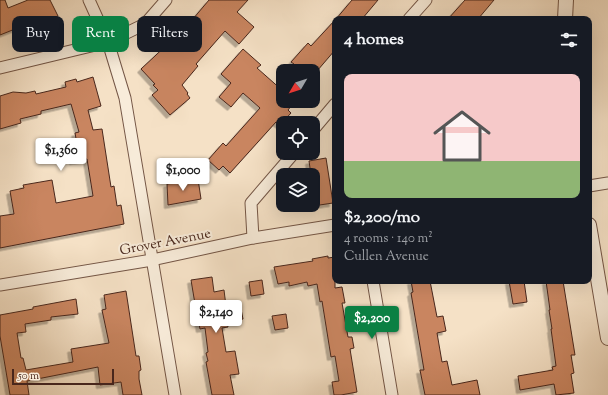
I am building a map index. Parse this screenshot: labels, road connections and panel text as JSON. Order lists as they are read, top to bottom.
{
  "streets": {
    "street": ["Grover Avenue"]
  },
  "scale_bar": "50 m",
  "north": "bottom left",
  "page": {
    "chip": ["Buy", "Rent", "Filters"],
    "heading": "4 homes",
    "list": [
      {
        "name": "$2,200/mo",
        "note": "4 rooms · 140 m² · Cullen Avenue"
      }
    ],
    "price": [
      "$1,360",
      "$1,000",
      "$2,140",
      "$2,200"
    ],
    "scale": "50 m"
  }
}
